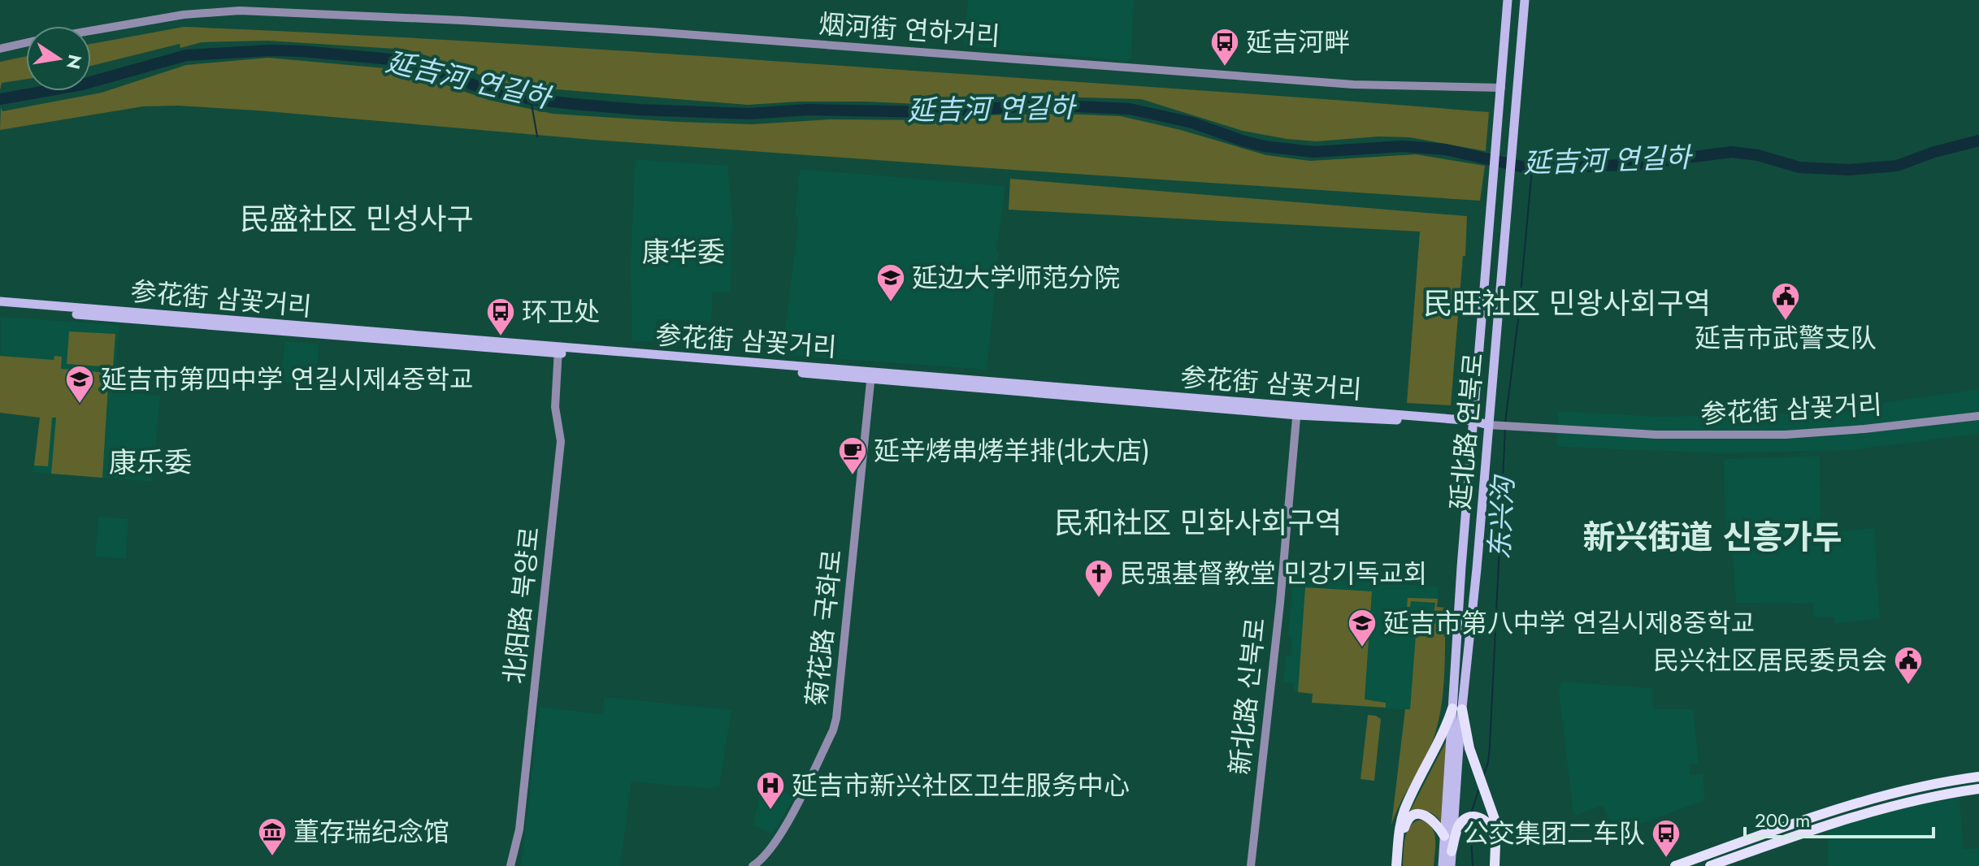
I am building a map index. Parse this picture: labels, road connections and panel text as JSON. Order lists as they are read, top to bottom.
{
  "streets": {
    "main road": ["参花街 삼꽃거리", "延北路 연북로"],
    "street": [
      "烟河街 연하거리",
      "北阳路 북양로",
      "菊花路 국화로",
      "新北路 신북로"
    ]
  },
  "crossings": [
    ["烟河街 연하거리", "延北路 연북로"],
    ["参花街 삼꽃거리", "延北路 연북로"],
    ["参花街 삼꽃거리", "北阳路 북양로"],
    ["参花街 삼꽃거리", "菊花路 국화로"],
    ["参花街 삼꽃거리", "新北路 신북로"]
  ],
  "districts": [
    "民盛社区 민성사구",
    "康华委",
    "民旺社区 민왕사회구역",
    "康乐委",
    "民和社区 민화사회구역",
    "新兴街道 신흥가두"
  ],
  "water": ["延吉河 연길하", "东兴沟"],
  "places": {
    "bus stop": ["延吉河畔", "环卫处", "公交集团二车队"],
    "school or university": ["延边大学师范分院", "延吉市第四中学 연길시제4중학교", "延吉市第八中学 연길시제8중학교"],
    "public building": ["延吉市武警支队", "民兴社区居民委员会"],
    "cafe": ["延辛烤串烤羊排(北大店)"],
    "church": ["民强基督教堂 민강기독교회"],
    "hospital": ["延吉市新兴社区卫生服务中心"],
    "museum": ["董存瑞纪念馆"]
  },
  "scale_bar": "200 m",
  "north": "right"
}
